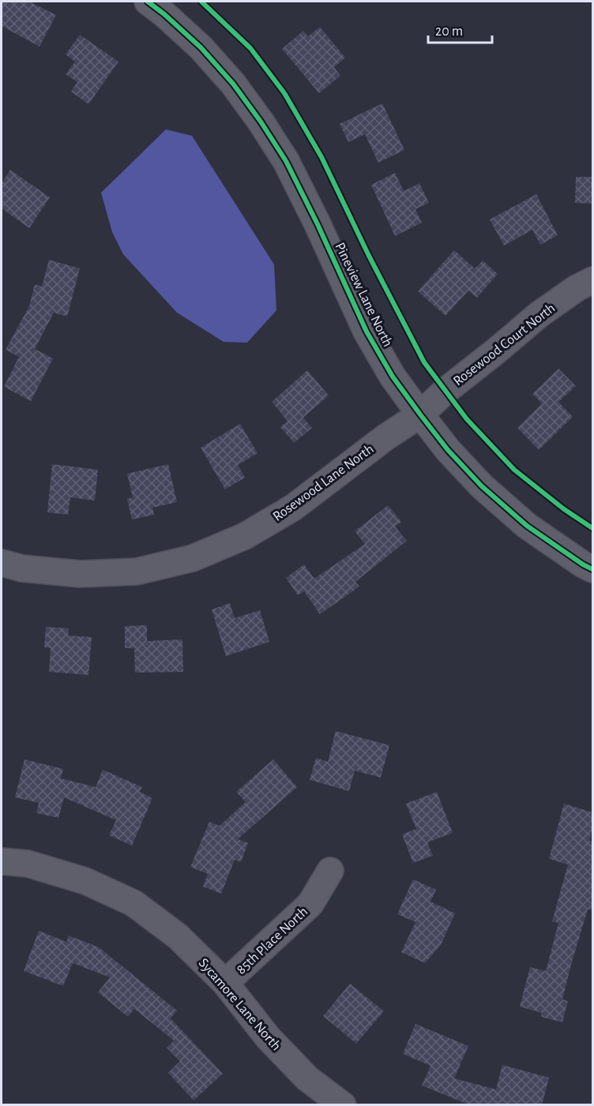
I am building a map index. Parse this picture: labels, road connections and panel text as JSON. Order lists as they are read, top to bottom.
{
  "streets": {
    "street": [
      "Pineview Lane North",
      "Rosewood Court North",
      "Rosewood Lane North",
      "85th Place North",
      "Sycamore Lane North"
    ]
  },
  "crossings": [
    ["Pineview Lane North", "Rosewood Court North"],
    ["Pineview Lane North", "Rosewood Lane North"],
    ["Rosewood Court North", "Rosewood Lane North"],
    ["85th Place North", "Sycamore Lane North"]
  ],
  "scale_bar": "20 m"
}
